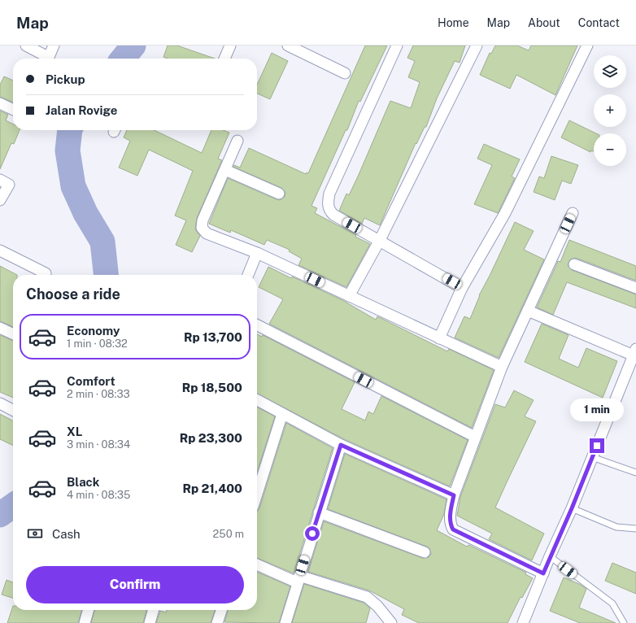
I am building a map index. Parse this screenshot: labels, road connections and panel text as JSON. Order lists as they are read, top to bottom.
{
  "page": {
    "header": "Map",
    "nav": [
      "Home",
      "Map",
      "About",
      "Contact"
    ],
    "map_buttons": ["+", "−"],
    "banner": ["Pickup", "Jalan Rovige"],
    "heading": "Choose a ride",
    "list": [
      {
        "name": "Economy",
        "note": "1 min · 08:32",
        "value": "Rp 13,700"
      },
      {
        "name": "Comfort",
        "note": "2 min · 08:33",
        "value": "Rp 18,500"
      },
      {
        "name": "XL",
        "note": "3 min · 08:34",
        "value": "Rp 23,300"
      },
      {
        "name": "Black",
        "note": "4 min · 08:35",
        "value": "Rp 21,400"
      }
    ],
    "bubble": "1 min",
    "pay": ["Cash", "250 m"],
    "buttons": "Confirm"
  }
}
